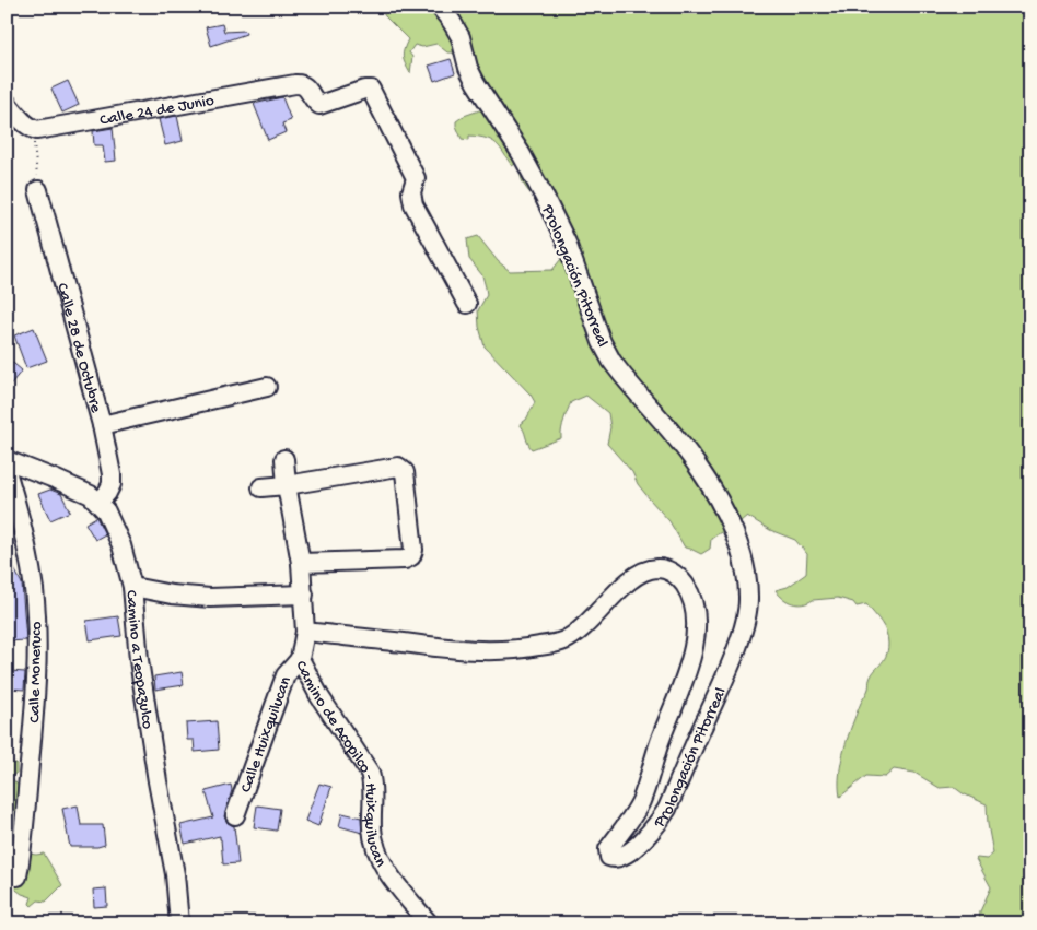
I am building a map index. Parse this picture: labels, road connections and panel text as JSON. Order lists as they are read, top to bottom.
{
  "streets": {
    "street": [
      "Calle 24 de Junio",
      "Prolongación Pitorreal",
      "Calle 28 de Octubre",
      "Camino a Teopazulco",
      "Calle Moneruco",
      "Calle Huixquilucan",
      "Camino de Acopilco - Huixquilucan"
    ]
  },
  "crossings": [
    ["Prolongación Pitorreal", "Camino de Acopilco - Huixquilucan"],
    ["Calle 28 de Octubre", "Camino a Teopazulco"],
    ["Calle Huixquilucan", "Camino de Acopilco - Huixquilucan"]
  ]
}
